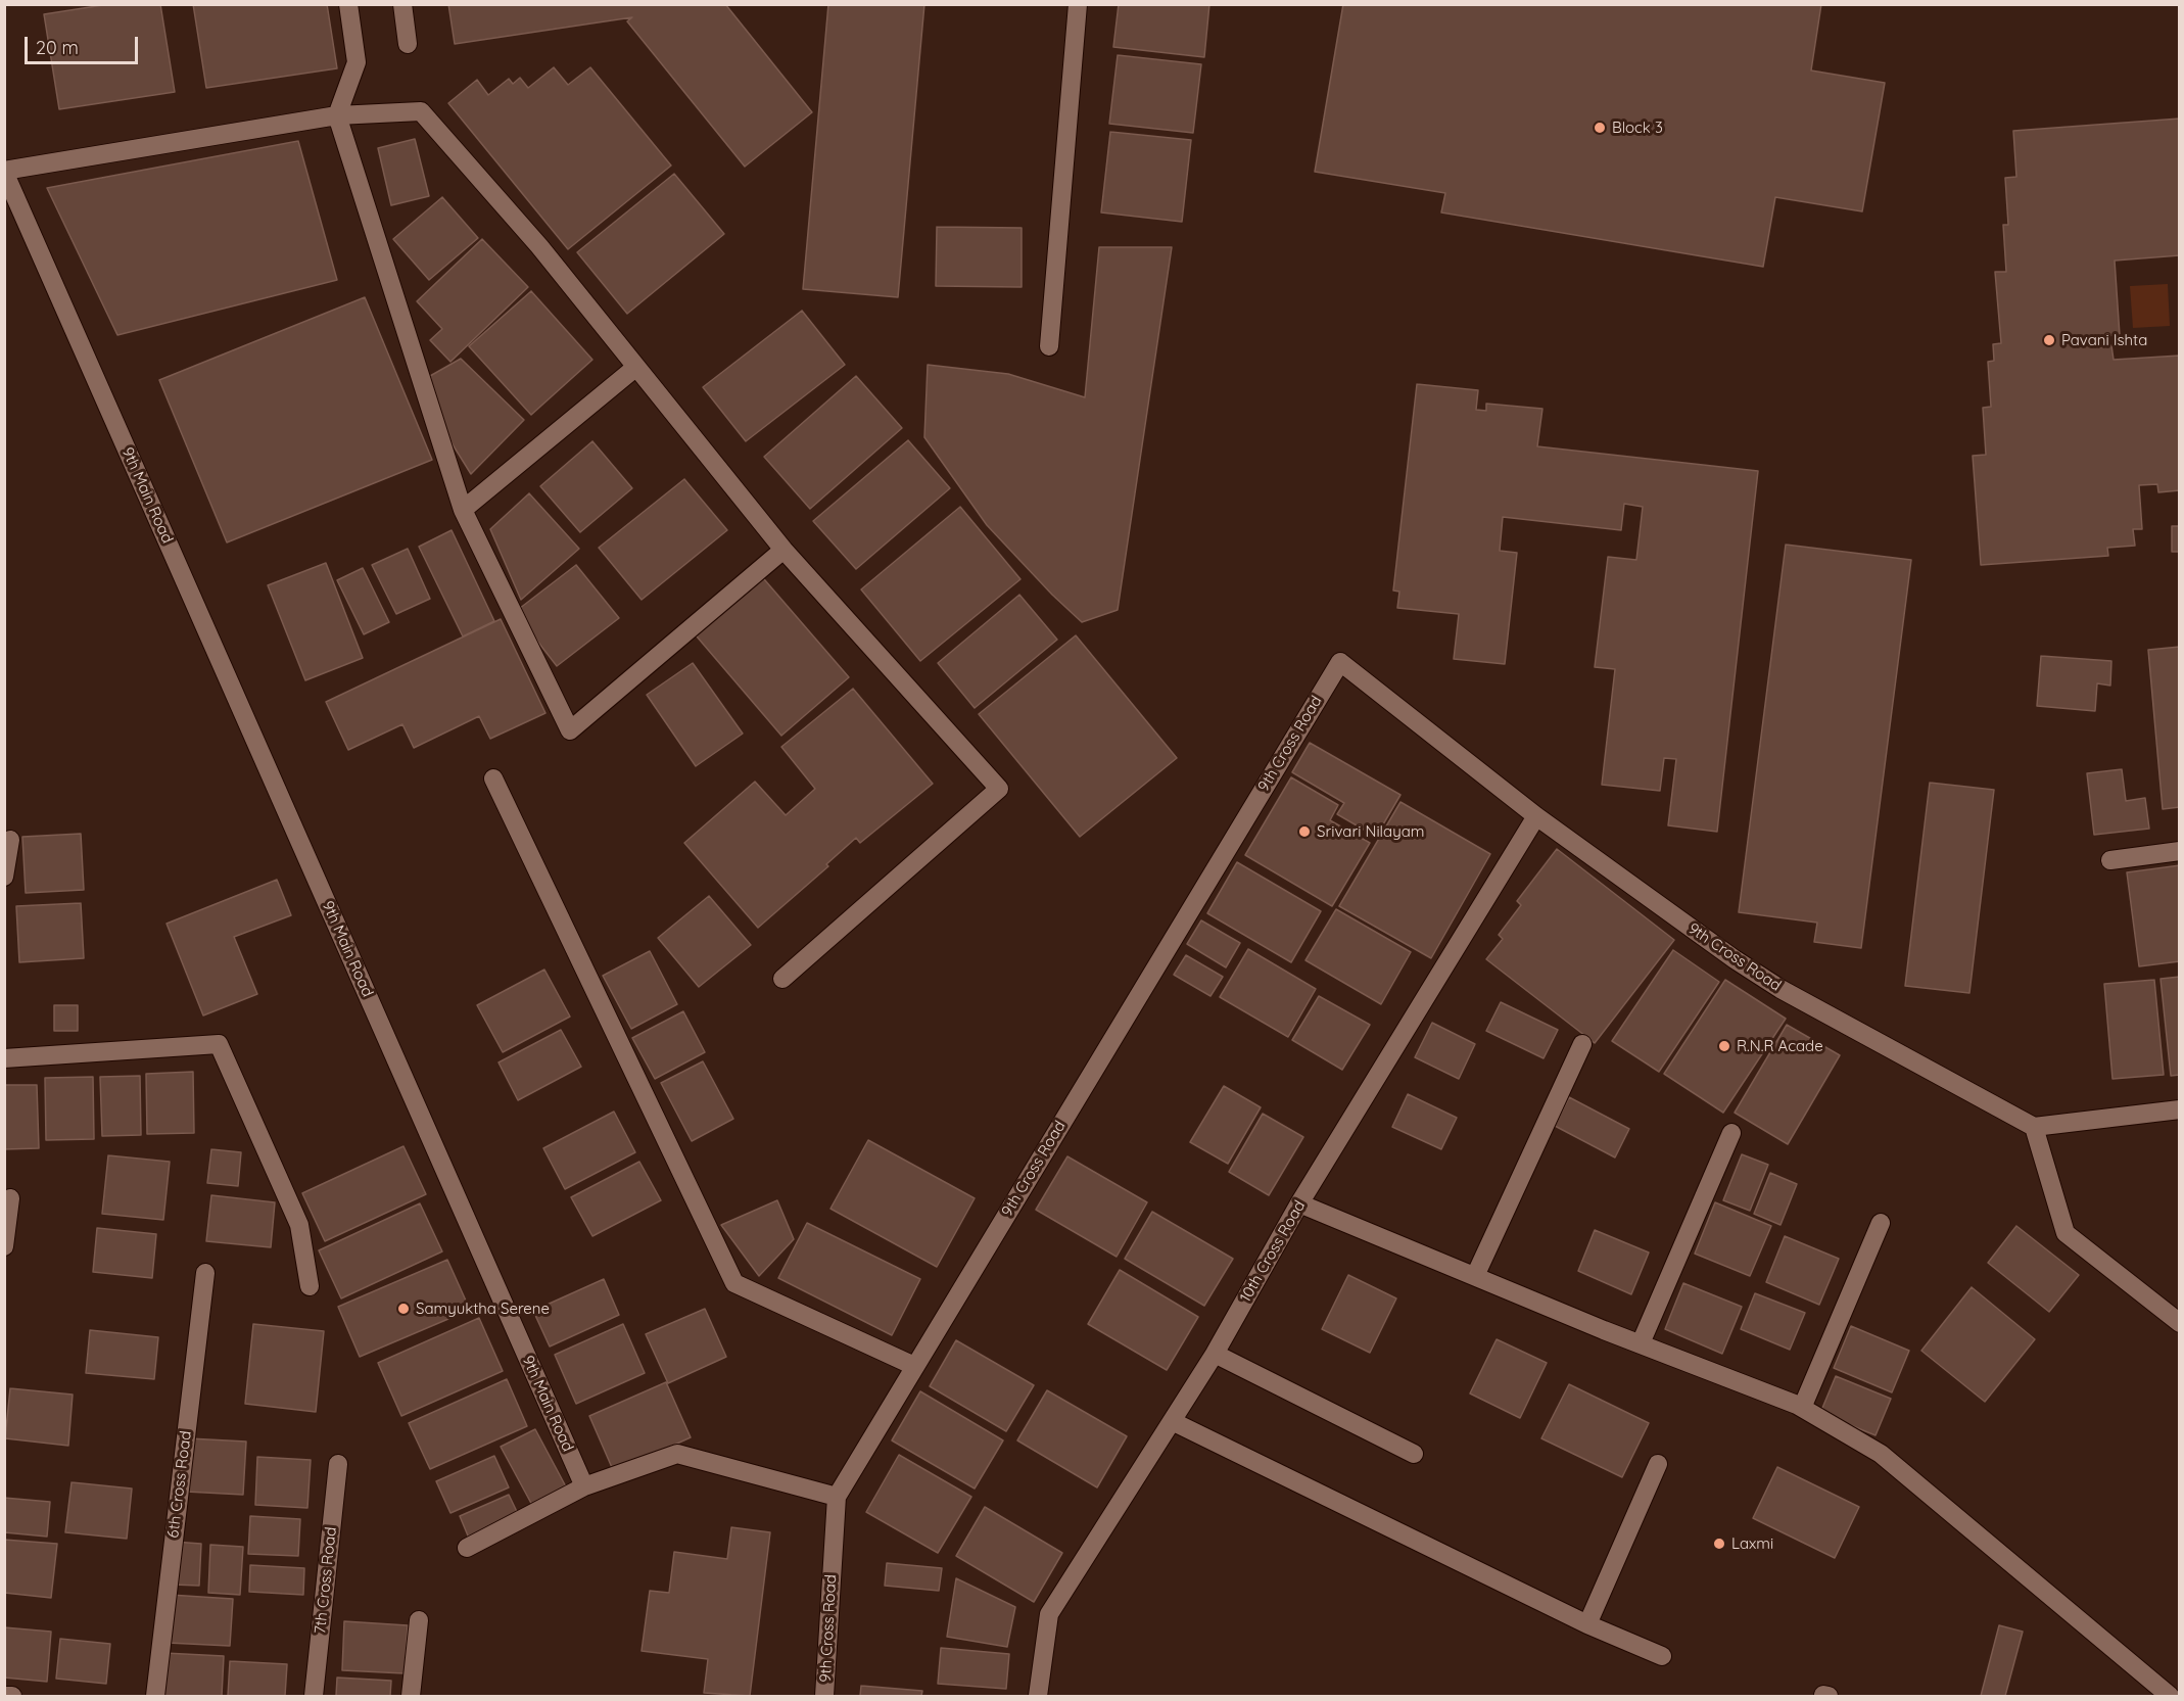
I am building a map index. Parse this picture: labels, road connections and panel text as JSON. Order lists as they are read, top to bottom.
{
  "streets": {
    "street": [
      "9th Main Road",
      "9th Cross Road",
      "10th Cross Road",
      "6th Cross Road",
      "7th Cross Road"
    ]
  },
  "crossings": [
    ["9th Cross Road", "10th Cross Road"]
  ],
  "places": [
    "Block 3",
    "Pavani Ishta",
    "Srivari Nilayam",
    "R.N.R Acade",
    "Samyuktha Serene",
    "Laxmi"
  ],
  "scale_bar": "20 m"
}
